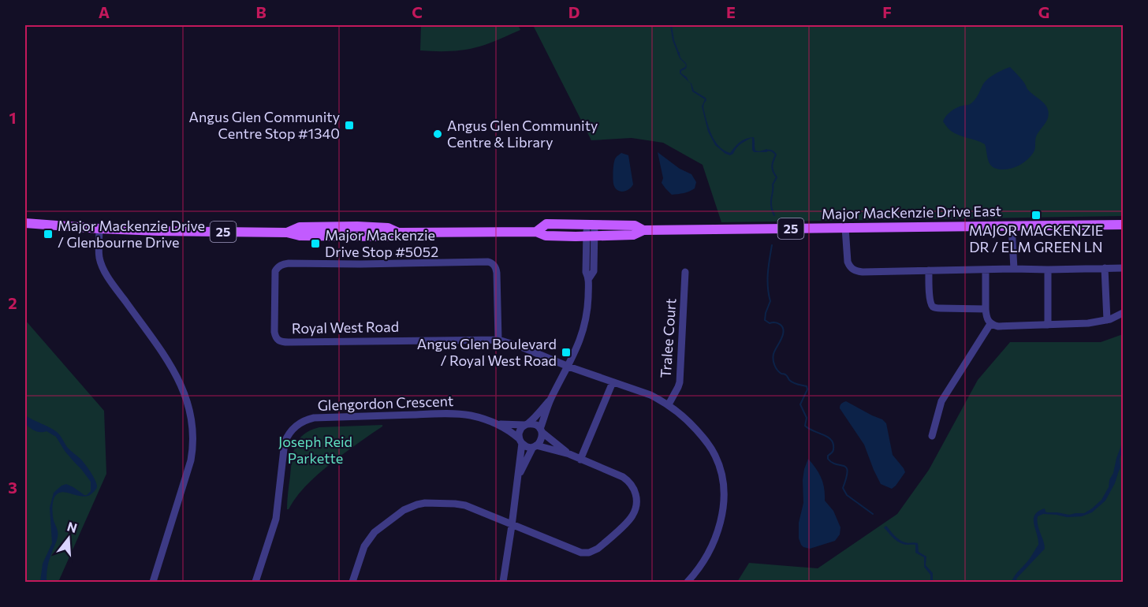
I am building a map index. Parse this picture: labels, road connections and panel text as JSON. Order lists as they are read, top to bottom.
{
  "streets": {
    "main road": ["Major MacKenzie Drive East", "25"],
    "street": ["Royal West Road", "Tralee Court", "Glengordon Crescent"]
  },
  "crossings": [
    ["Royal West Road", "Tralee Court"]
  ],
  "parks": ["Joseph Reid Parkette"],
  "places": {
    "transit": [
      "Angus Glen Community Centre Stop #1340",
      "MAJOR MACKENZIE DR / ELM GREEN LN",
      "Major Mackenzie Drive / Glenbourne Drive",
      "Major Mackenzie Drive Stop #5052",
      "Angus Glen Boulevard / Royal West Road"
    ],
    "other": ["Angus Glen Community Centre & Library"]
  },
  "north": "top",
  "grid": {
    "columns": [
      "A",
      "B",
      "C",
      "D",
      "E",
      "F",
      "G"
    ],
    "rows": ["1", "2", "3"]
  }
}
